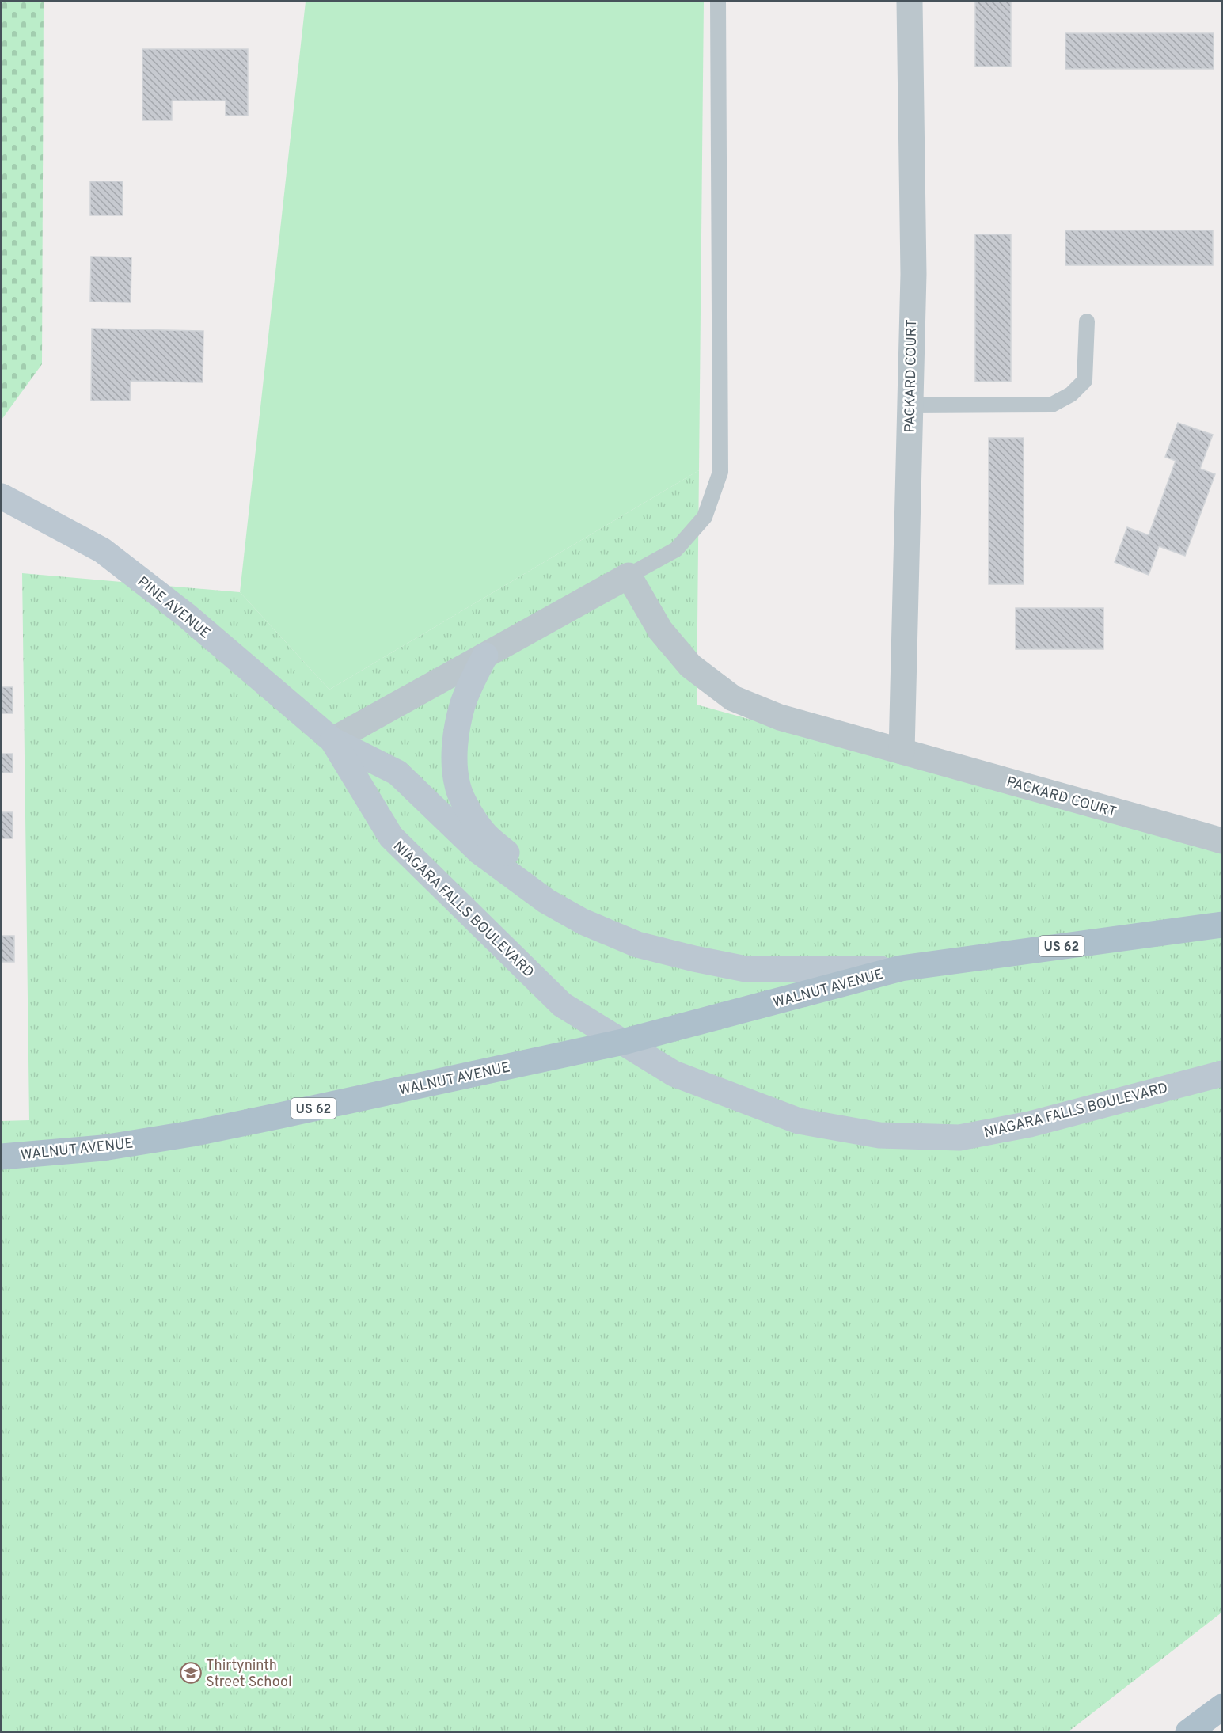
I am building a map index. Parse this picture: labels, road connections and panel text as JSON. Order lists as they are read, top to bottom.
{
  "streets": {
    "main road": [
      "PINE AVENUE",
      "NIAGARA FALLS BOULEVARD",
      "US 62",
      "WALNUT AVENUE"
    ],
    "street": ["PACKARD COURT"]
  },
  "crossings": [
    ["PINE AVENUE", "NIAGARA FALLS BOULEVARD"],
    ["NIAGARA FALLS BOULEVARD", "WALNUT AVENUE"],
    ["US 62", "WALNUT AVENUE"]
  ],
  "places": {
    "school or university": ["Thirtyninth Street School"]
  }
}
